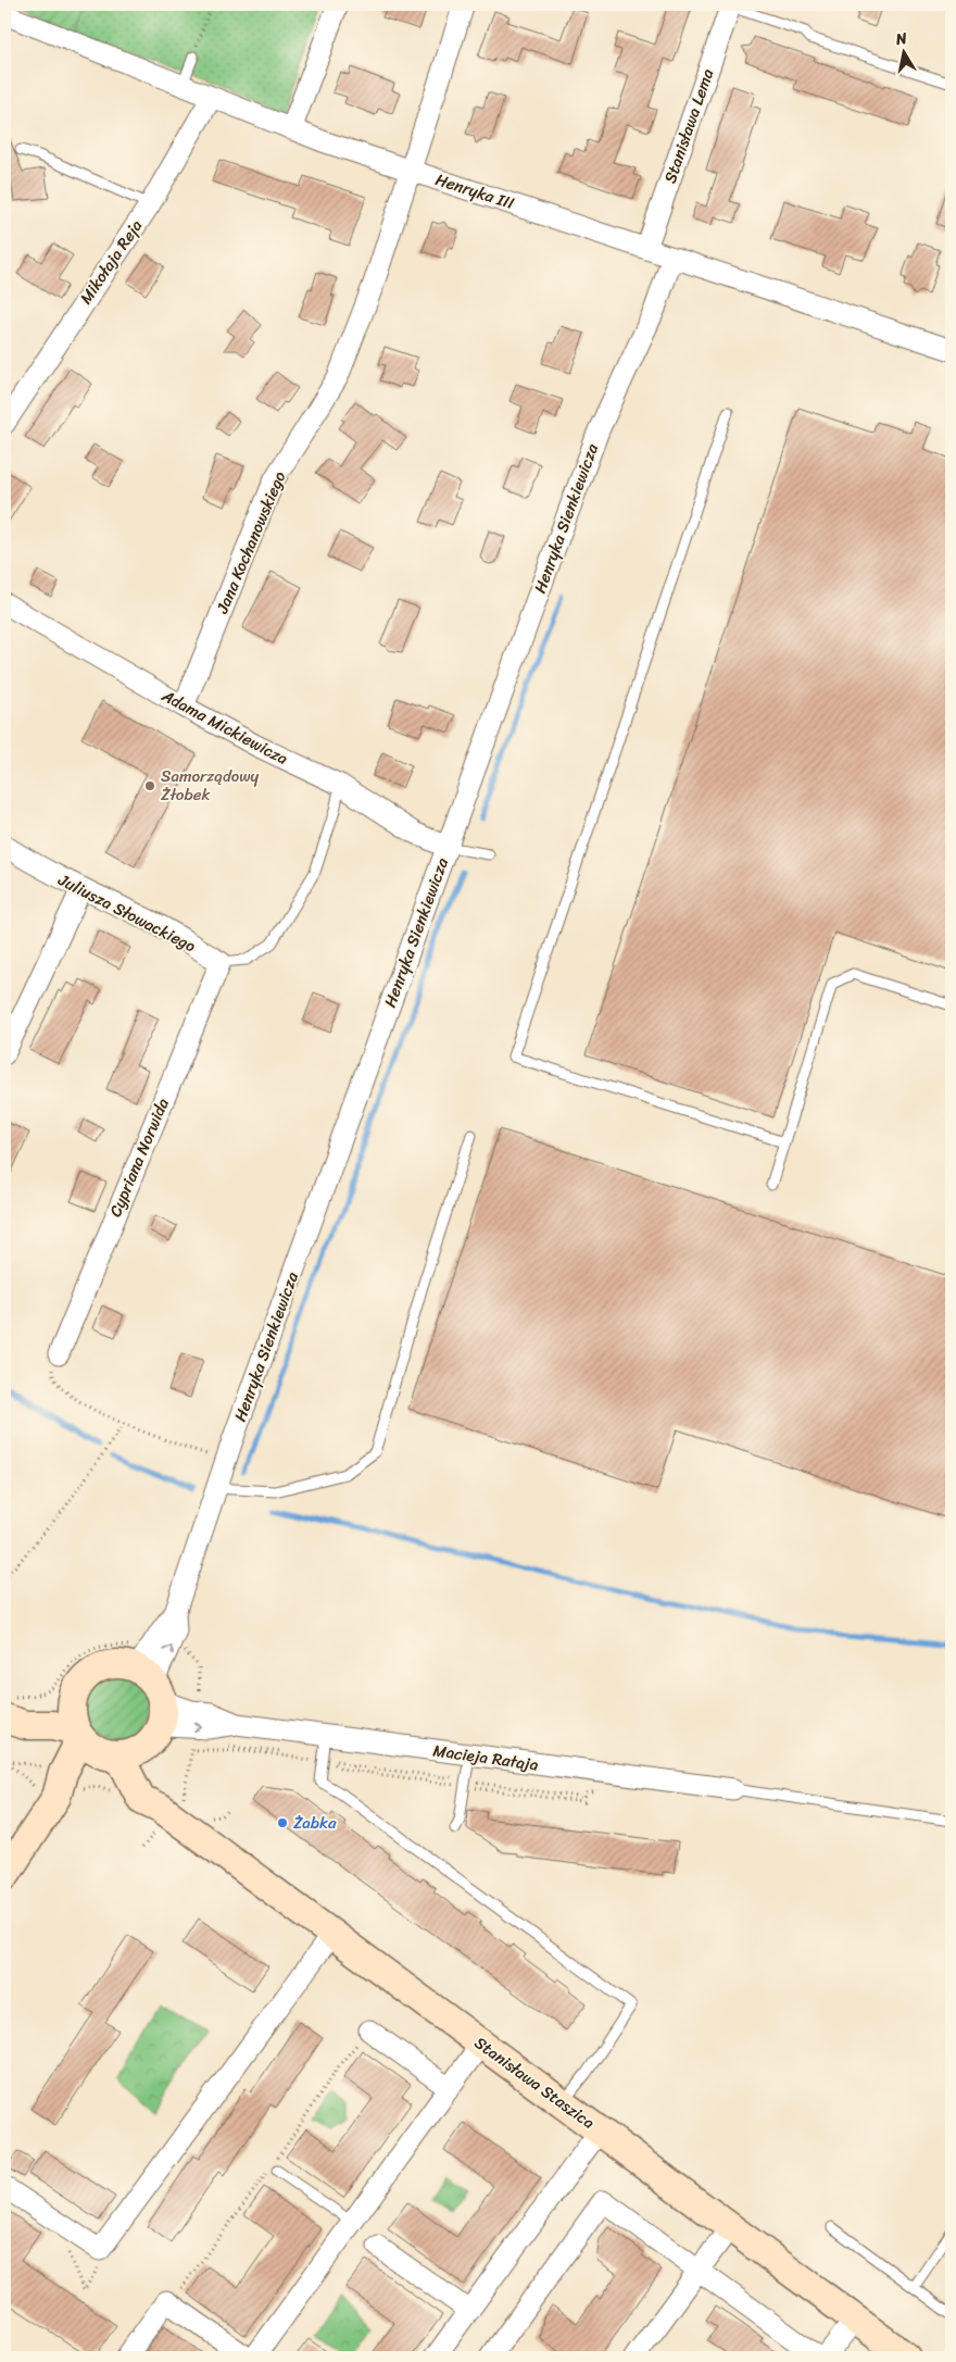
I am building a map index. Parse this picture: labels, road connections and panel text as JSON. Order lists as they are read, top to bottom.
{
  "streets": {
    "street": [
      "Stanisława Lema",
      "Henryka III",
      "Mikołaja Reja",
      "Henryka Sienkiewicza",
      "Jana Kochanowskiego",
      "Adama Mickiewicza",
      "Juliusza Słowackiego",
      "Cypriana Norwida",
      "Macieja Rataja",
      "Stanisława Staszica"
    ]
  },
  "crossings": [
    ["Stanisława Lema", "Henryka III"],
    ["Henryka III", "Mikołaja Reja"],
    ["Henryka III", "Henryka Sienkiewicza"],
    ["Henryka III", "Jana Kochanowskiego"],
    ["Henryka Sienkiewicza", "Adama Mickiewicza"],
    ["Henryka Sienkiewicza", "Macieja Rataja"],
    ["Henryka Sienkiewicza", "Stanisława Staszica"],
    ["Jana Kochanowskiego", "Adama Mickiewicza"],
    ["Juliusza Słowackiego", "Cypriana Norwida"],
    ["Macieja Rataja", "Stanisława Staszica"]
  ],
  "places": ["Samorządowy Żłobek", "Żabka"],
  "north": "top"
}
